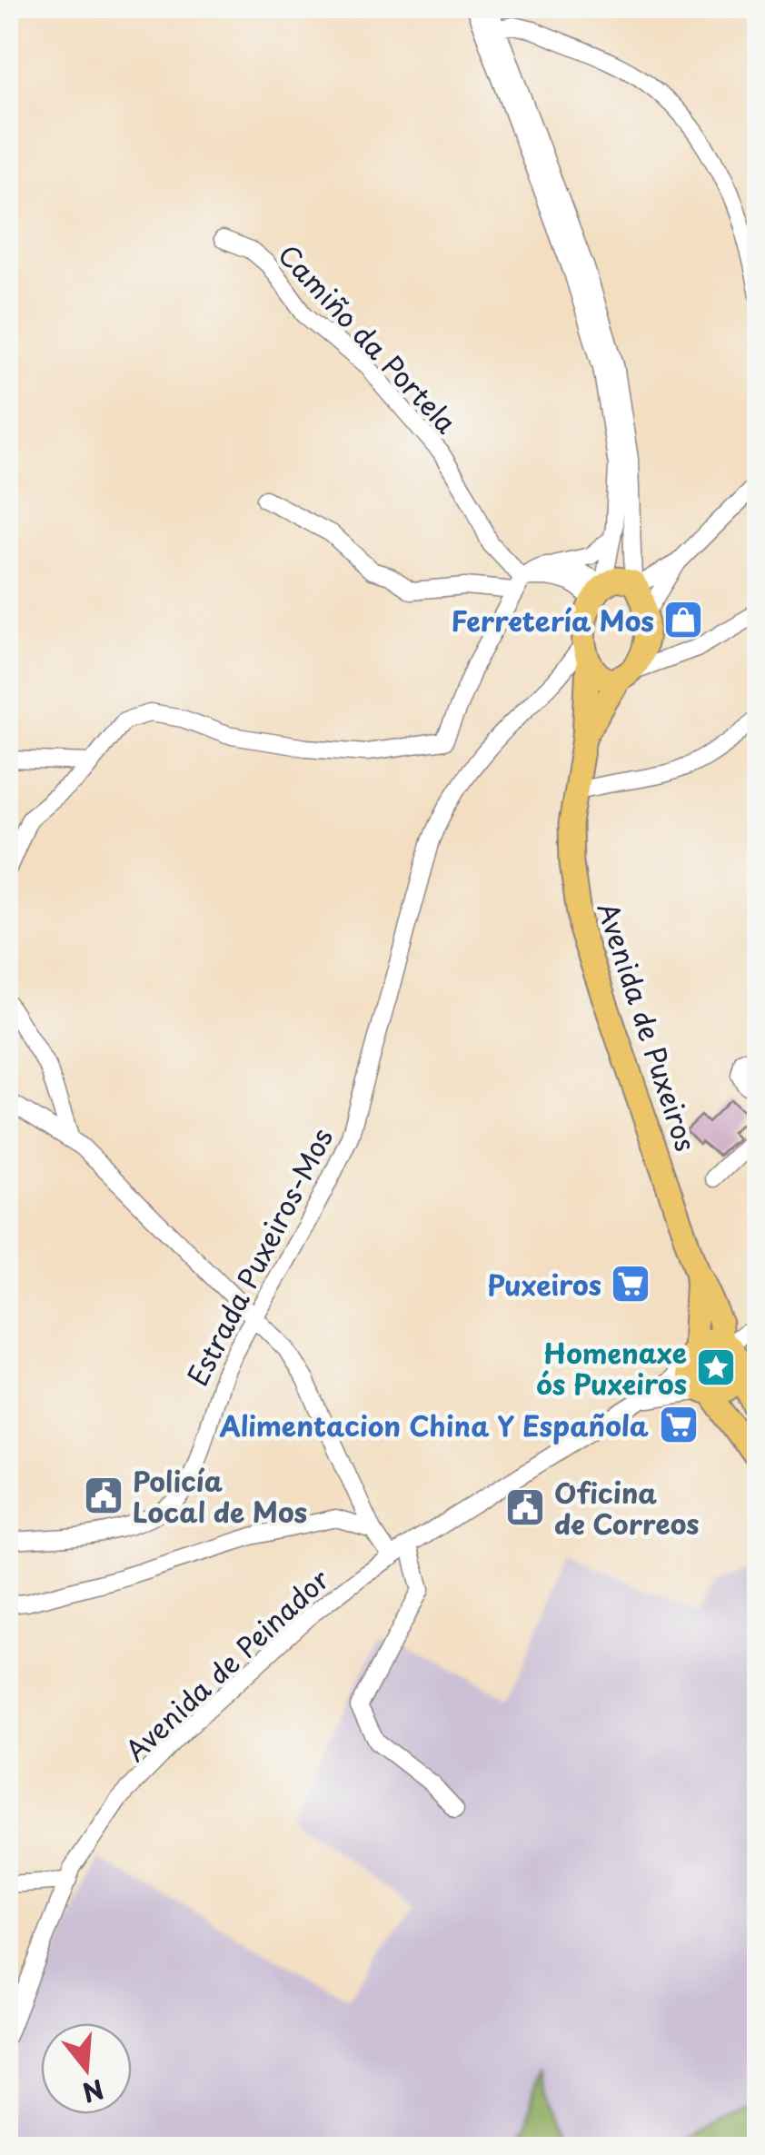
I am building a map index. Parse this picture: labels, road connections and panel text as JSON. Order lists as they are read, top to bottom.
{
  "streets": {
    "highway": ["Avenida de Puxeiros"],
    "street": ["Camiño da Portela", "Estrada Puxeiros-Mos", "Avenida de Peinador"]
  },
  "crossings": [
    ["Avenida de Puxeiros", "Estrada Puxeiros-Mos"],
    ["Avenida de Puxeiros", "Avenida de Peinador"]
  ],
  "places": {
    "shop": ["Ferretería Mos"],
    "supermarket": ["Puxeiros", "Alimentacion China Y Española"],
    "place": ["Homenaxe ós Puxeiros"],
    "public building": ["Policía Local de Mos", "Oficina de Correos"]
  },
  "north": "bottom"
}
